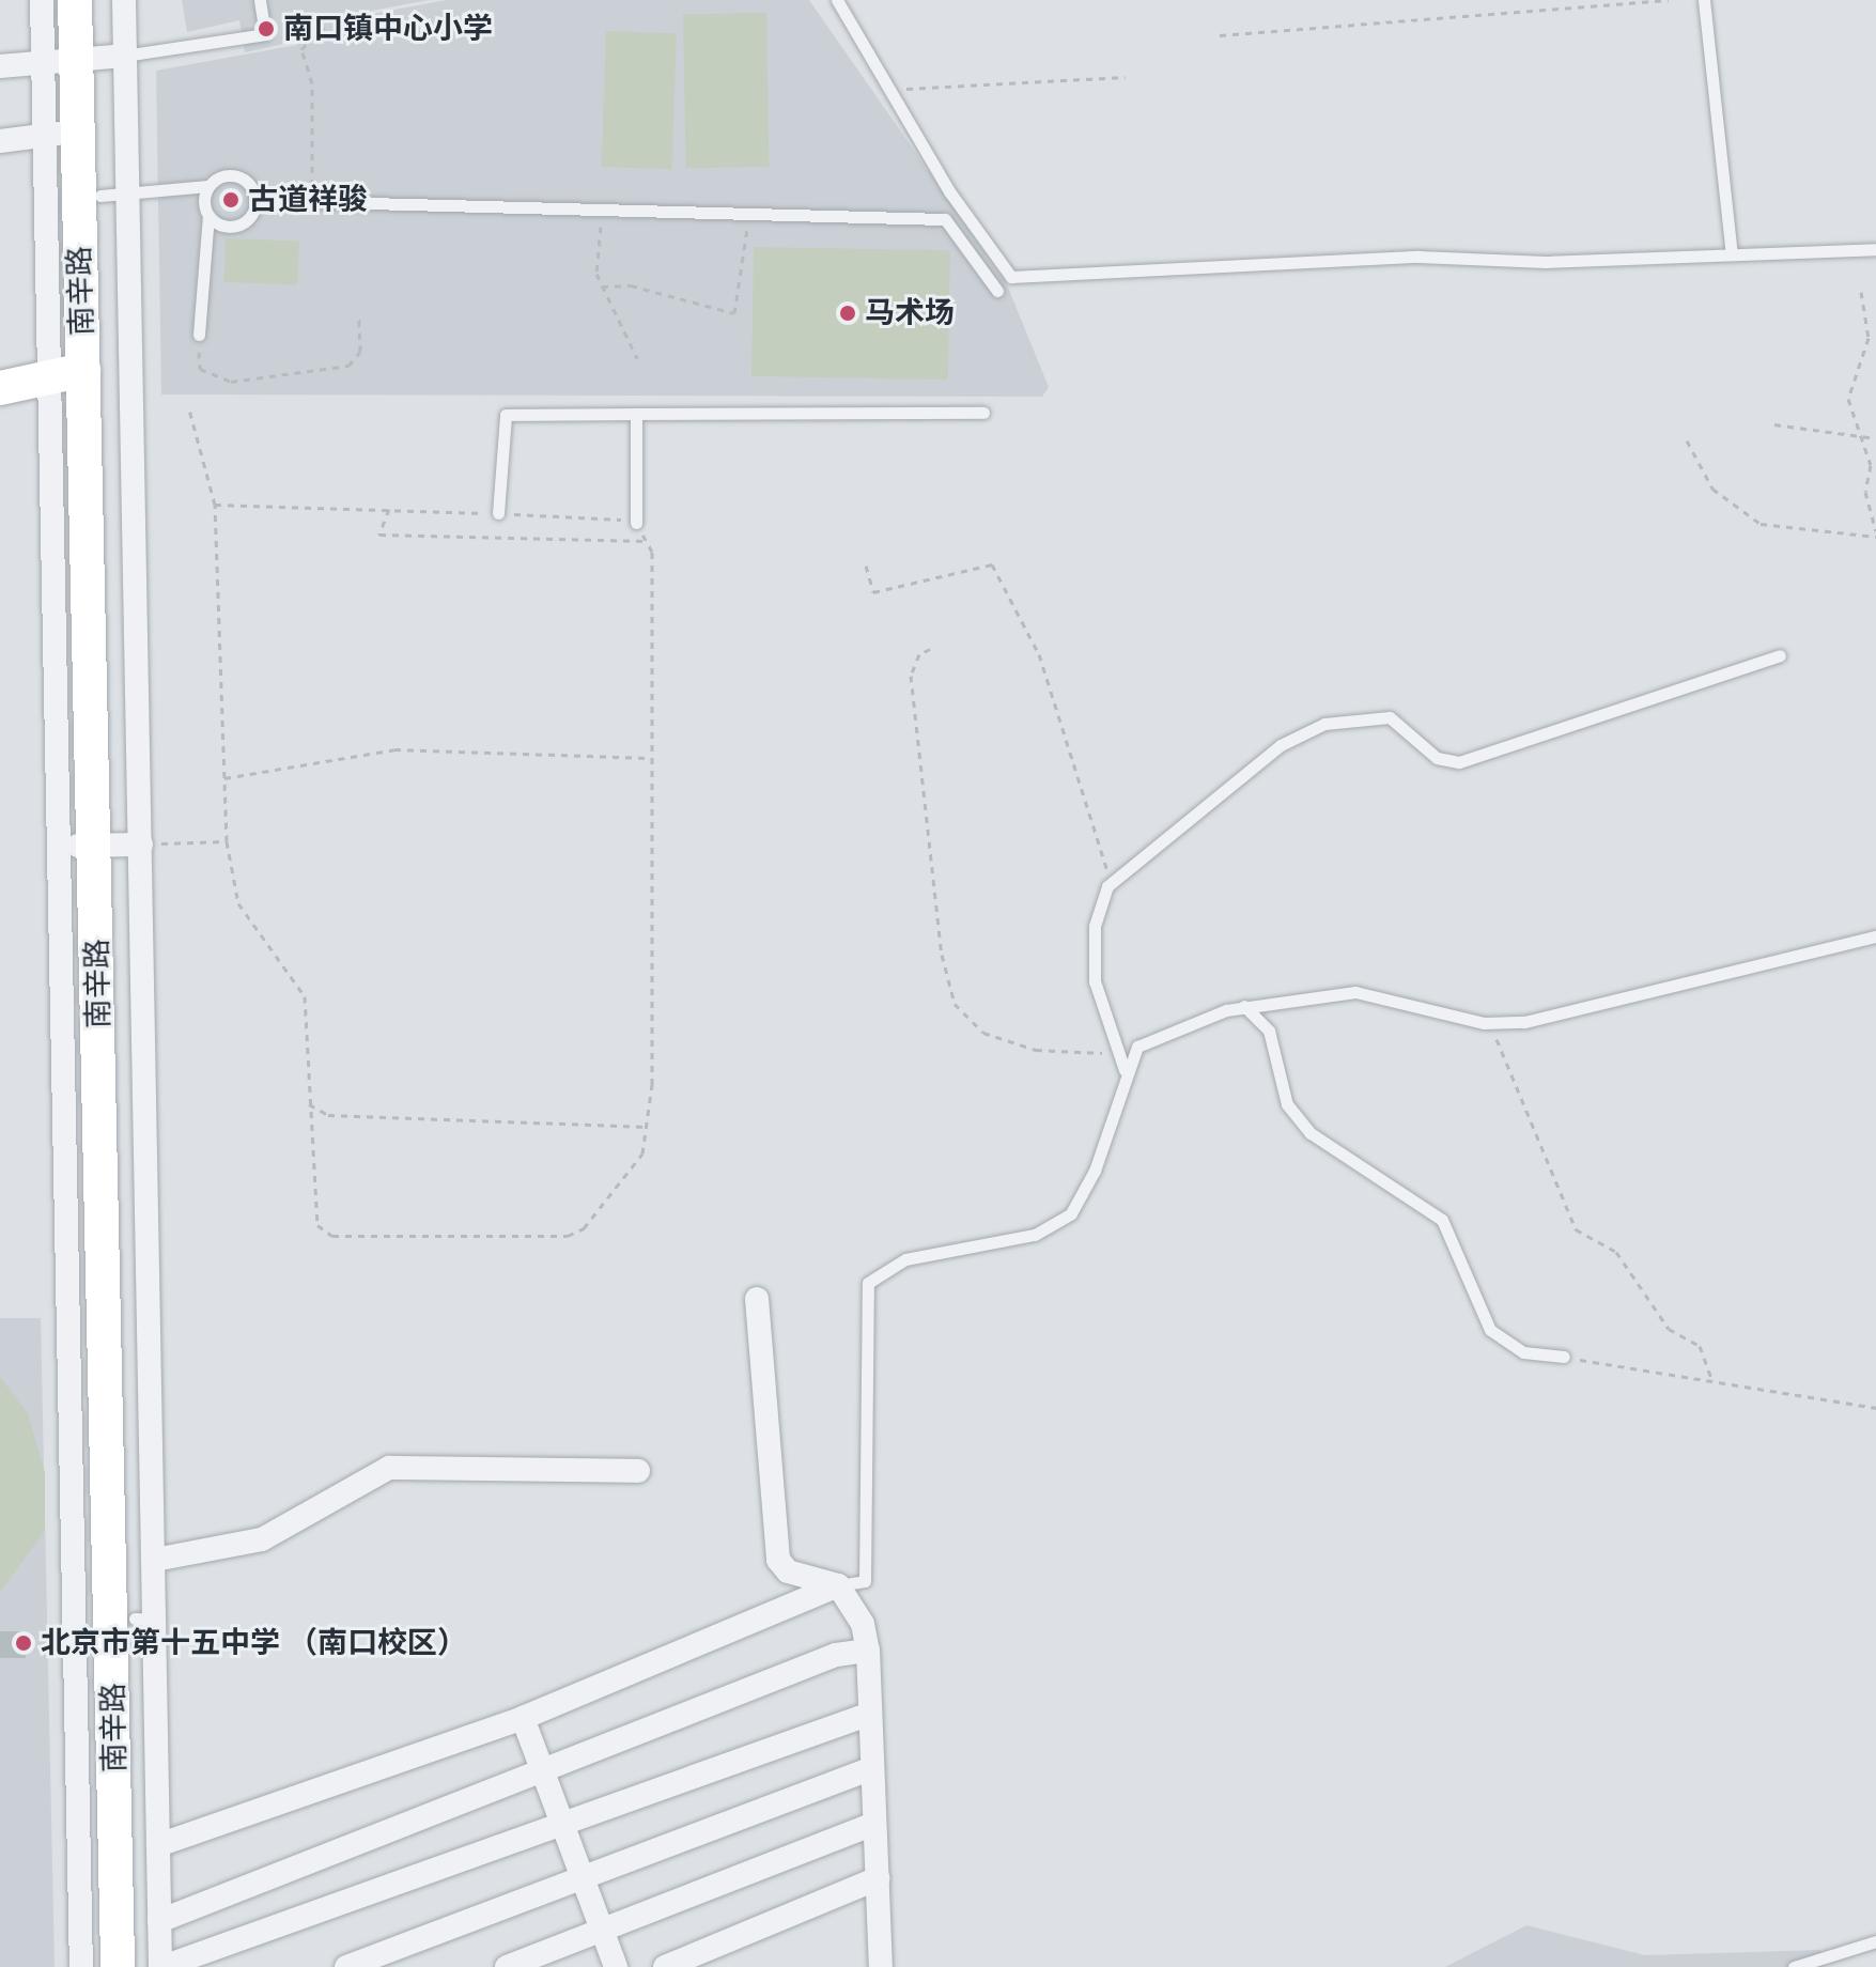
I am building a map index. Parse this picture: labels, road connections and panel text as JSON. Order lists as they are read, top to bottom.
{
  "streets": {
    "main road": ["南辛路"]
  },
  "places": [
    "南口镇中心小学",
    "古道祥骏",
    "马术场",
    "北京市第十五中学 （南口校区）"
  ]
}
